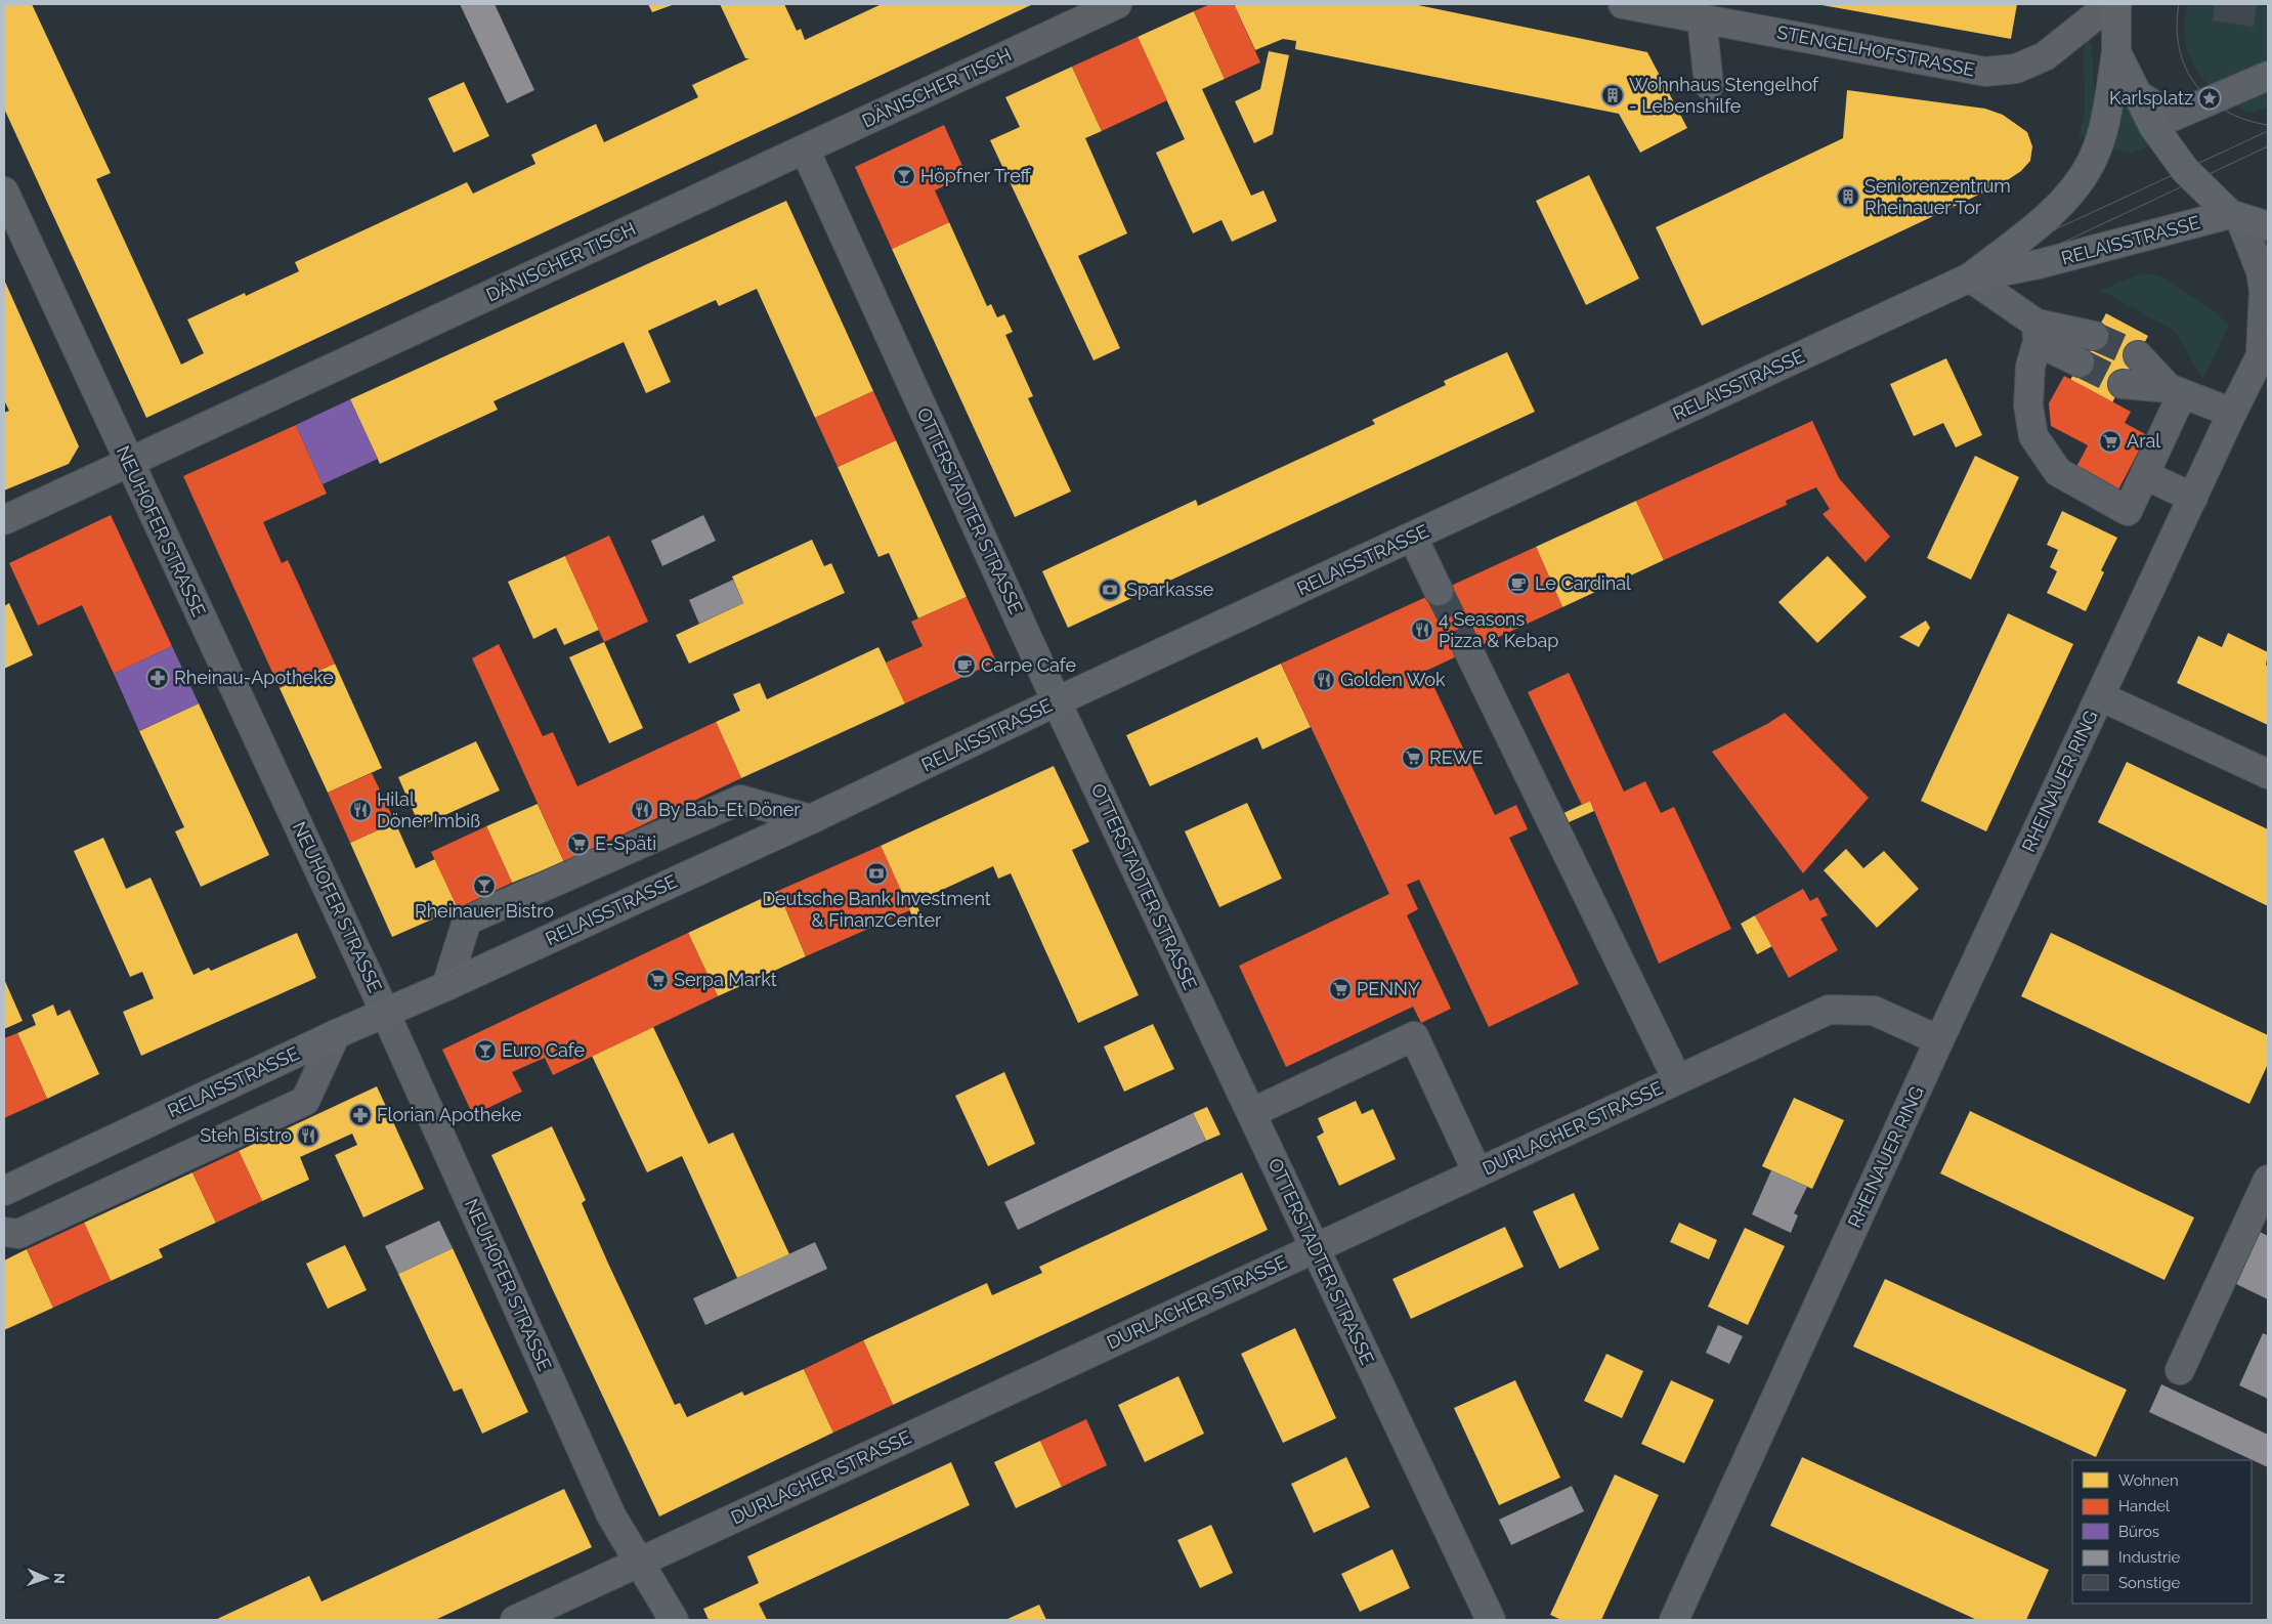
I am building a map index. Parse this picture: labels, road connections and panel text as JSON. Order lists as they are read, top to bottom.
{
  "streets": {
    "main road": ["RELAISSTRASSE"],
    "street": [
      "STENGELHOFSTRASSE",
      "DÄNISCHER TISCH",
      "OTTERSTADTER STRASSE",
      "NEUHOFER STRASSE",
      "RHEINAUER RING",
      "DURLACHER STRASSE"
    ]
  },
  "crossings": [
    ["DÄNISCHER TISCH", "OTTERSTADTER STRASSE"],
    ["DÄNISCHER TISCH", "NEUHOFER STRASSE"],
    ["RELAISSTRASSE", "OTTERSTADTER STRASSE"],
    ["RELAISSTRASSE", "NEUHOFER STRASSE"],
    ["RELAISSTRASSE", "RHEINAUER RING"],
    ["OTTERSTADTER STRASSE", "DURLACHER STRASSE"],
    ["NEUHOFER STRASSE", "DURLACHER STRASSE"],
    ["RHEINAUER RING", "DURLACHER STRASSE"]
  ],
  "places": {
    "building": ["Wohnhaus Stengelhof - Lebenshilfe", "Seniorenzentrum Rheinauer Tor"],
    "place": ["Karlsplatz"],
    "bar": ["Höpfner Treff", "Rheinauer Bistro", "Euro Cafe"],
    "supermarket": [
      "Aral",
      "REWE",
      "E-Späti",
      "Serpa Markt",
      "PENNY"
    ],
    "cafe": ["Le Cardinal", "Carpe Cafe"],
    "bank": ["Sparkasse", "Deutsche Bank Investment & FinanzCenter"],
    "restaurant": [
      "4 Seasons Pizza & Kebap",
      "Golden Wok",
      "Hilal Döner Imbiß",
      "By Bab-Et Döner",
      "Steh Bistro"
    ],
    "pharmacy": ["Rheinau-Apotheke", "Florian Apotheke"]
  },
  "legend": [
    "Wohnen",
    "Handel",
    "Büros",
    "Industrie",
    "Sonstige"
  ],
  "north": "right"
}
